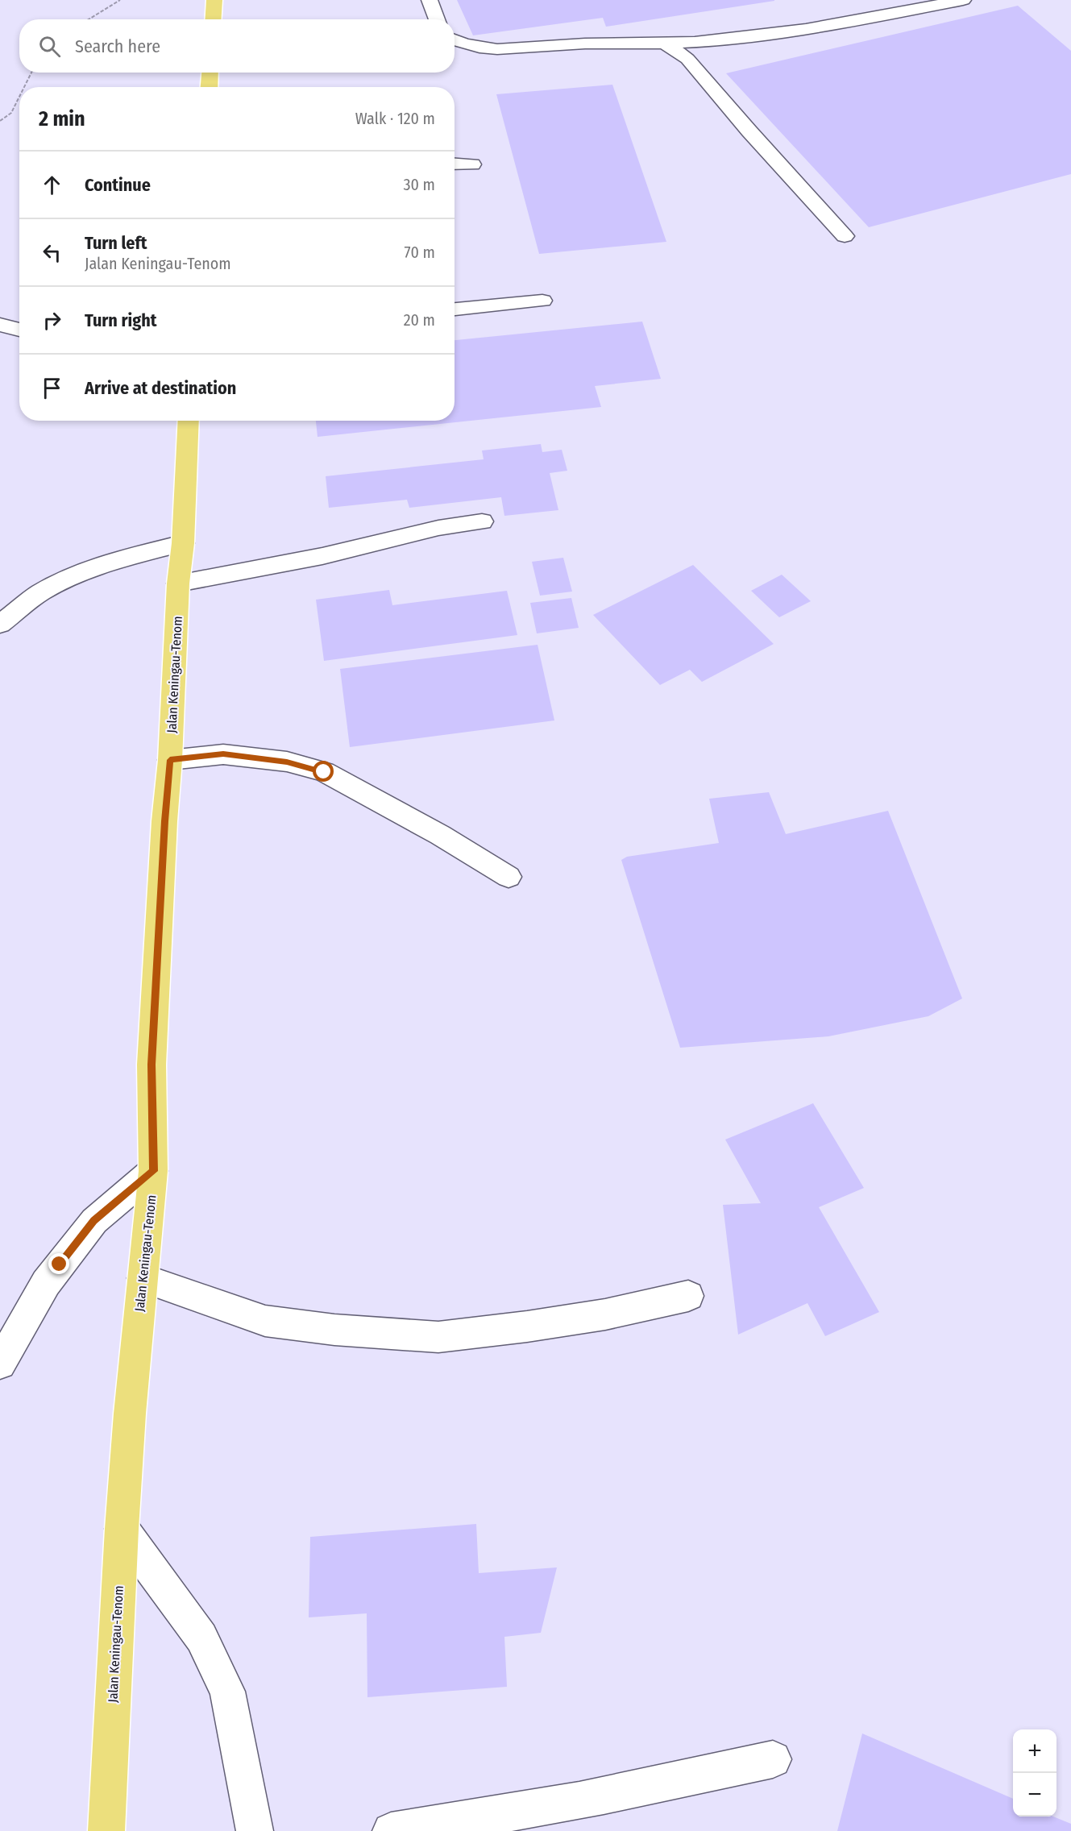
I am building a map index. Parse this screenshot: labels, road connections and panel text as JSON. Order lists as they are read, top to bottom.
{
  "streets": {
    "main road": ["Jalan Keningau-Tenom"]
  },
  "page": {
    "search": "Search here",
    "heading": ["2 min", "Walk · 120 m"],
    "list": [
      ["Continue", "30 m"],
      ["Turn left", "Jalan Keningau-Tenom", "70 m"],
      ["Turn right", "20 m"],
      "Arrive at destination"
    ],
    "map_buttons": ["+", "−"]
  }
}
